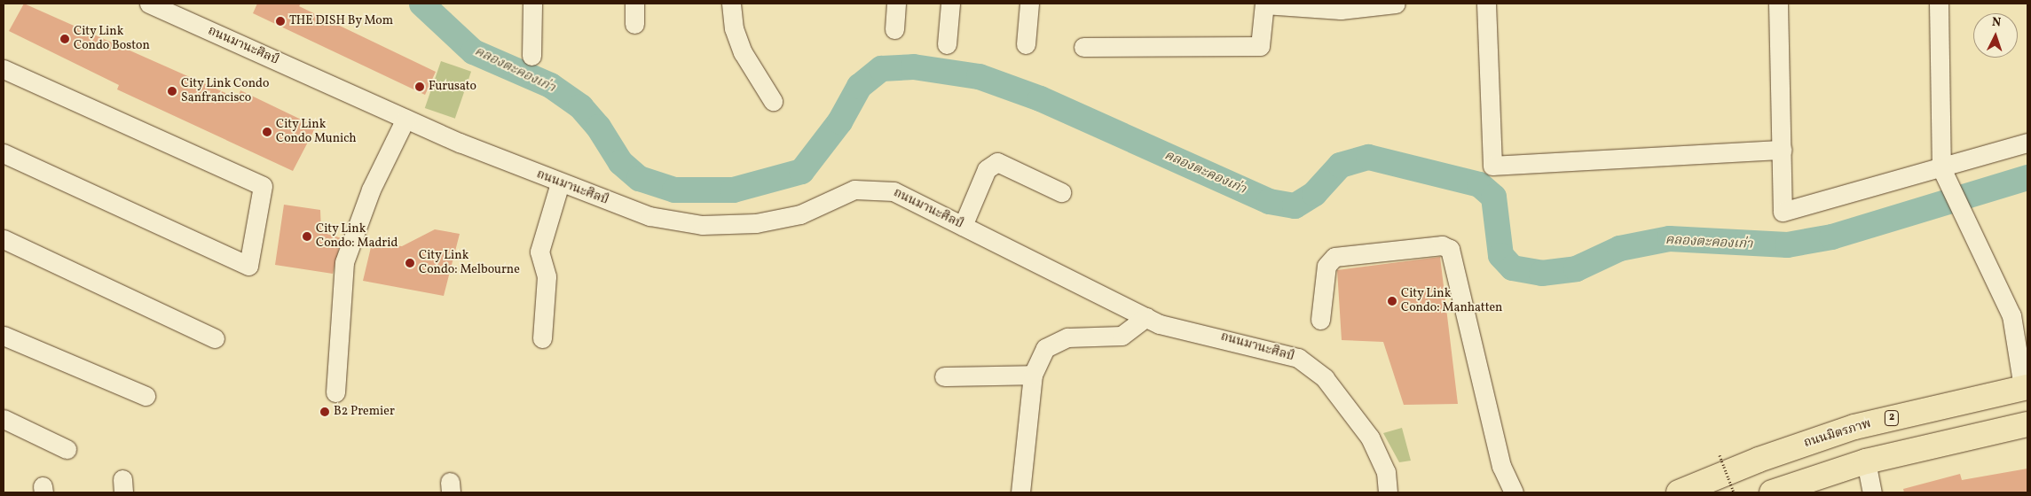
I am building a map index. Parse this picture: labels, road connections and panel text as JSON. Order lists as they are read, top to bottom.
{
  "streets": {
    "highway": ["2", "ถนนมิตรภาพ"],
    "street": ["ถนนมานะศิลป์"]
  },
  "water": ["คลองตะคองเก่า"],
  "places": [
    "THE DISH By Mom",
    "City Link Condo Boston",
    "Furusato",
    "City Link Condo Sanfrancisco",
    "City Link Condo Munich",
    "City Link Condo: Madrid",
    "City Link Condo: Melbourne",
    "City Link Condo: Manhatten",
    "B2 Premier"
  ],
  "north": "top"
}
